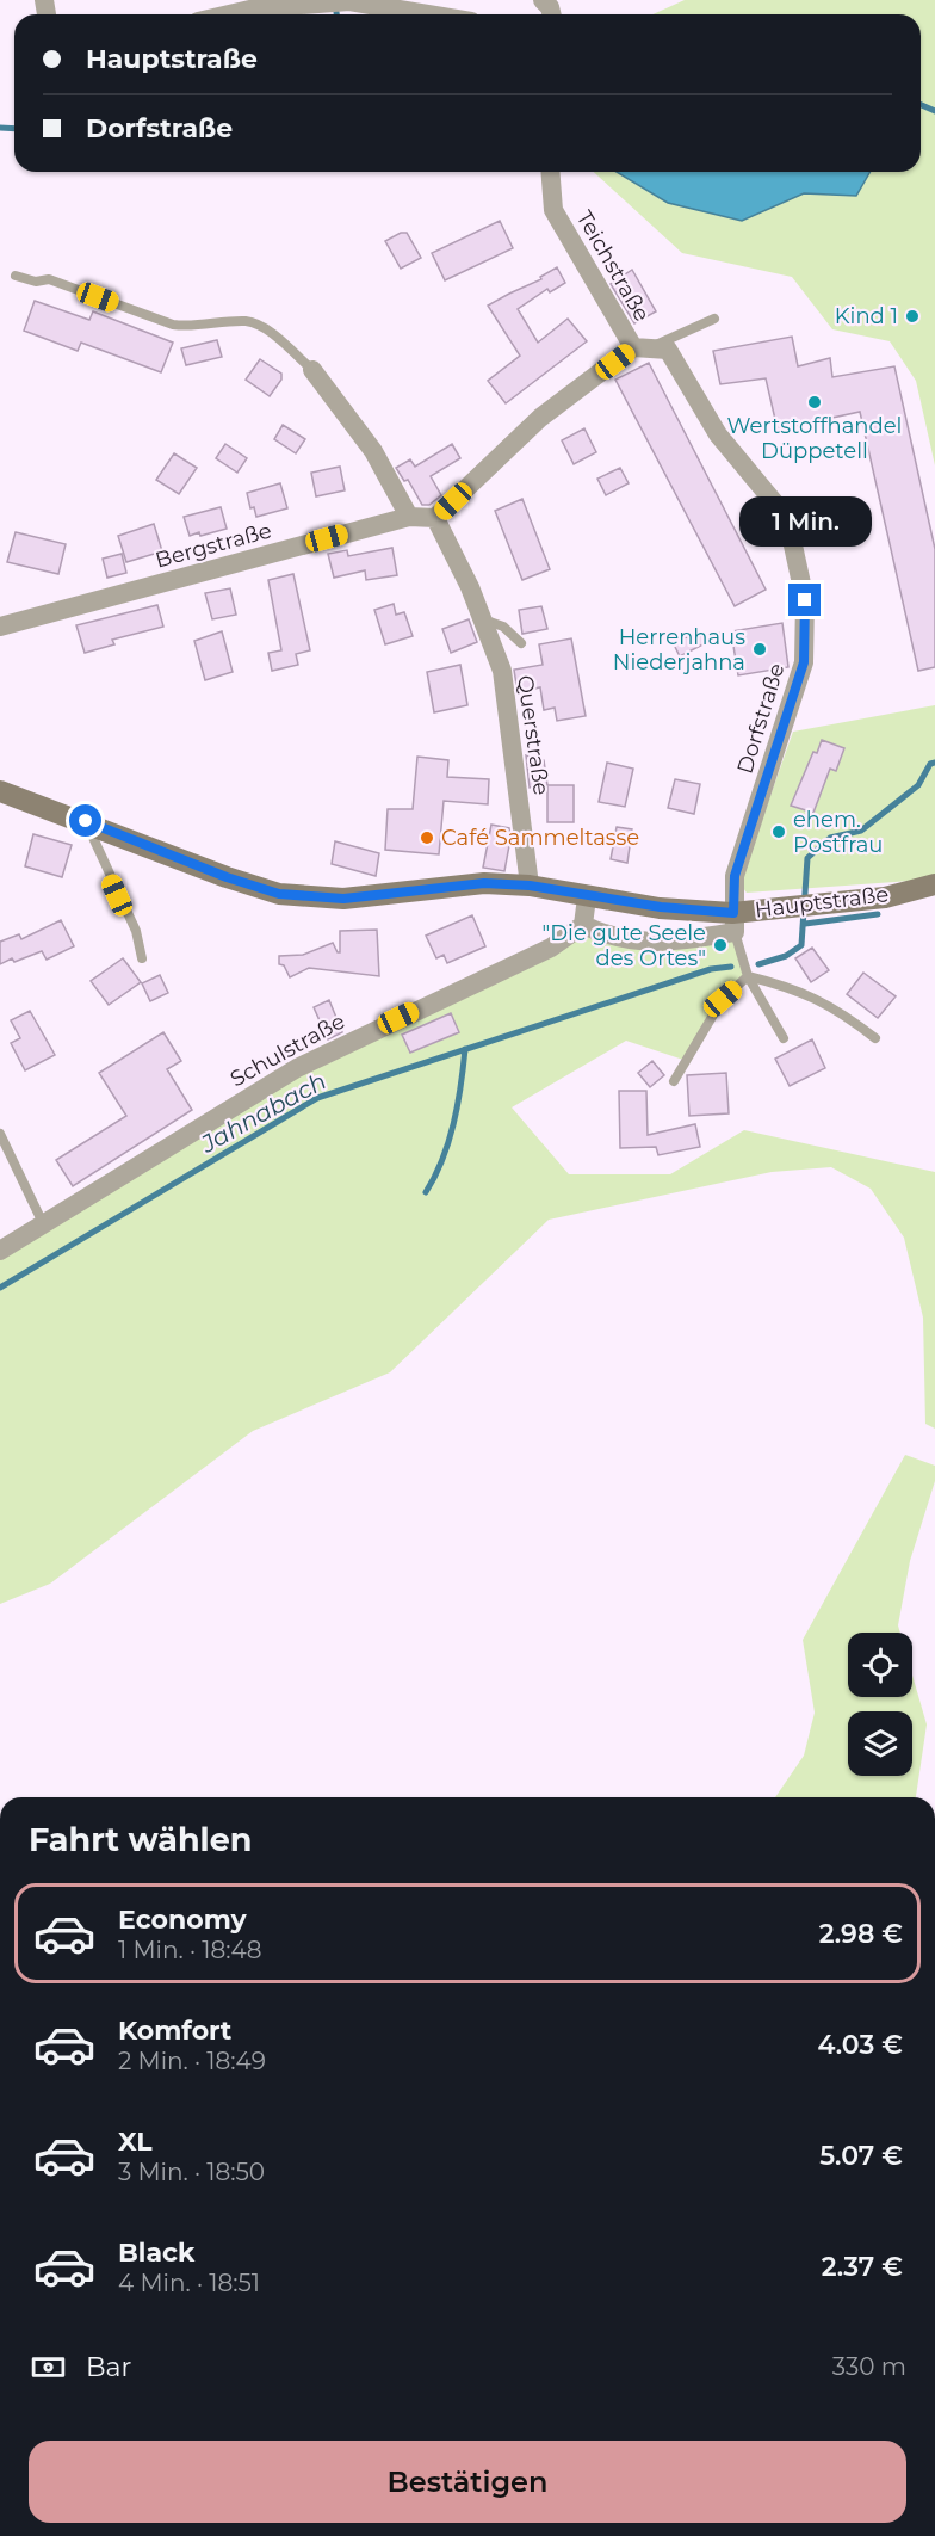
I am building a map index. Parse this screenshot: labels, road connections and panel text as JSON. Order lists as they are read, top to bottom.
{
  "streets": {
    "street": [
      "Teichstraße",
      "Bergstraße",
      "Dorfstraße",
      "Querstraße",
      "Hauptstraße",
      "Schulstraße"
    ]
  },
  "crossings": [
    ["Teichstraße", "Dorfstraße"],
    ["Bergstraße", "Querstraße"],
    ["Dorfstraße", "Hauptstraße"],
    ["Querstraße", "Hauptstraße"]
  ],
  "water": ["Jahnabach"],
  "places": [
    "Kind 1",
    "Wertstoffhandel Düppetell",
    "Herrenhaus Niederjahna",
    "ehem. Postfrau",
    "Café Sammeltasse",
    "\"Die gute Seele des Ortes\""
  ],
  "page": {
    "banner": ["Hauptstraße", "Dorfstraße"],
    "bubble": "1 Min.",
    "heading": "Fahrt wählen",
    "list": [
      {
        "name": "Economy",
        "note": "1 Min. · 18:48",
        "value": "2.98 €"
      },
      {
        "name": "Komfort",
        "note": "2 Min. · 18:49",
        "value": "4.03 €"
      },
      {
        "name": "XL",
        "note": "3 Min. · 18:50",
        "value": "5.07 €"
      },
      {
        "name": "Black",
        "note": "4 Min. · 18:51",
        "value": "2.37 €"
      }
    ],
    "pay": ["Bar", "330 m"],
    "buttons": "Bestätigen"
  }
}
